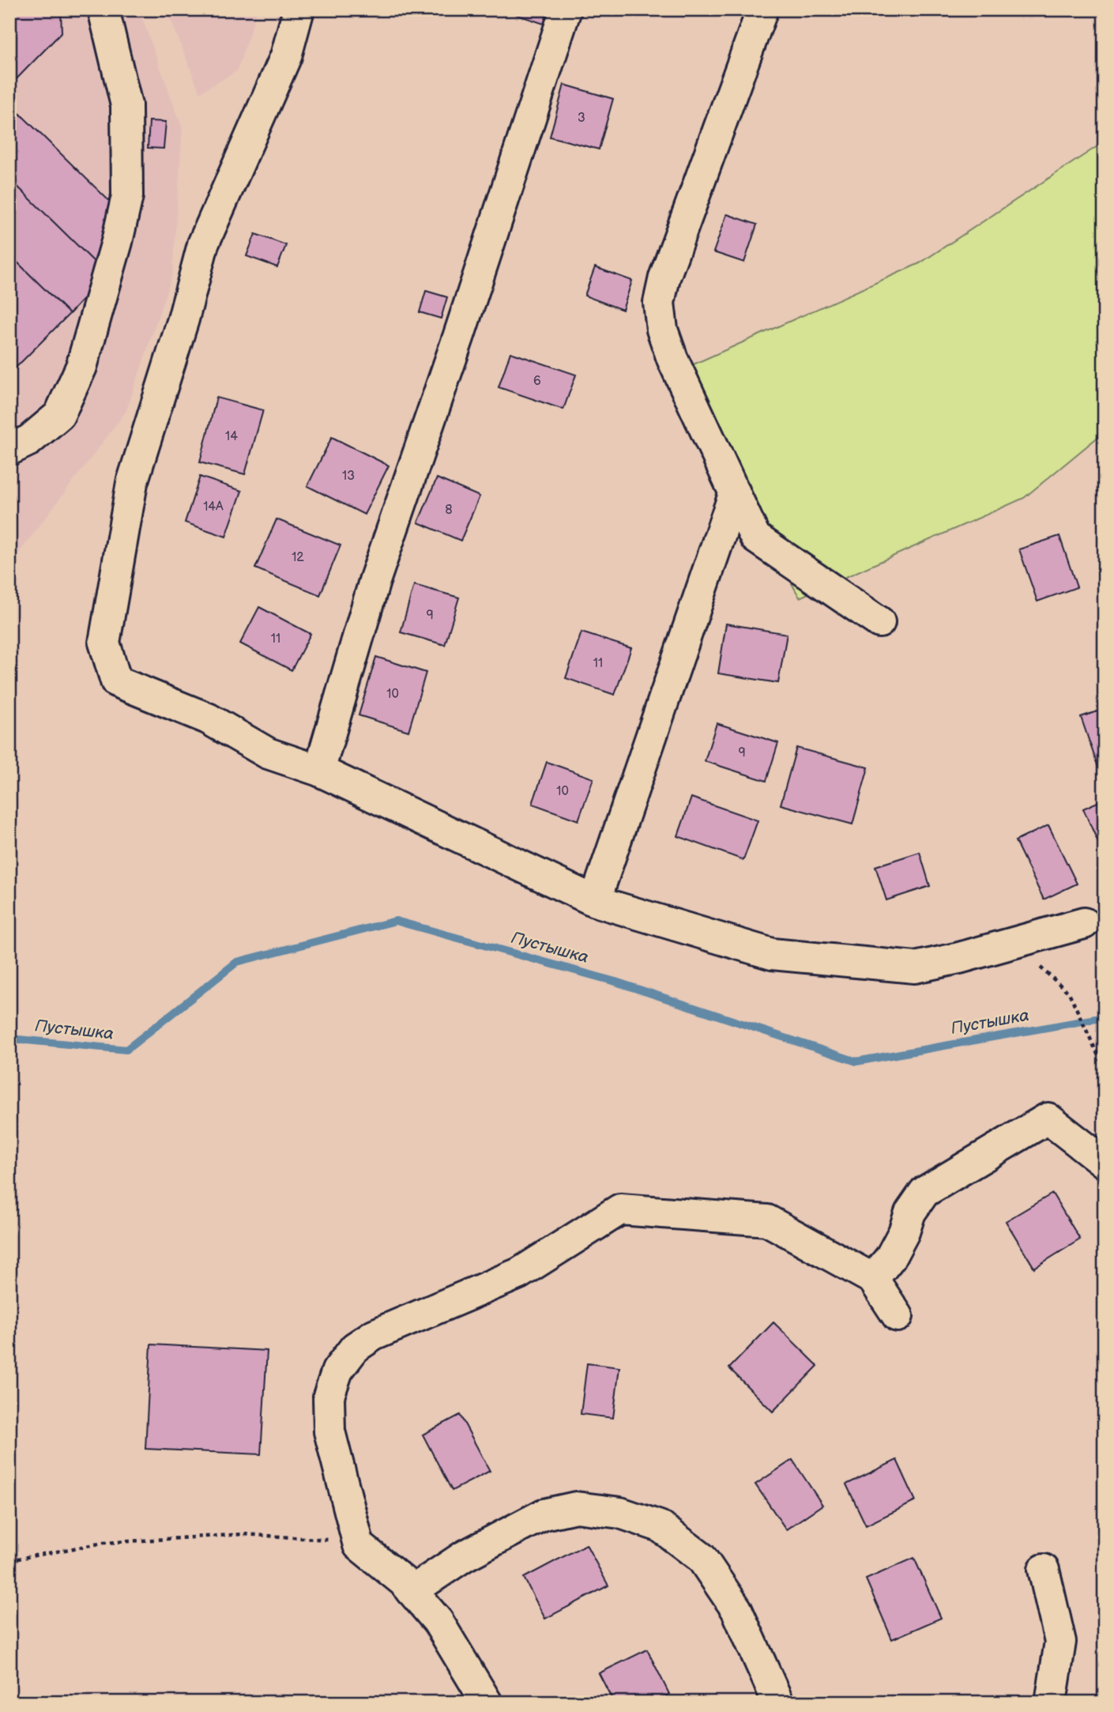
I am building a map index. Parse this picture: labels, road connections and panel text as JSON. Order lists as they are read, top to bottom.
{
  "water": ["Пустышка"],
  "house_numbers": [
    "3",
    "6",
    "14",
    "13",
    "14А",
    "8",
    "12",
    "9",
    "11",
    "11",
    "10",
    "9",
    "10"
  ]
}
